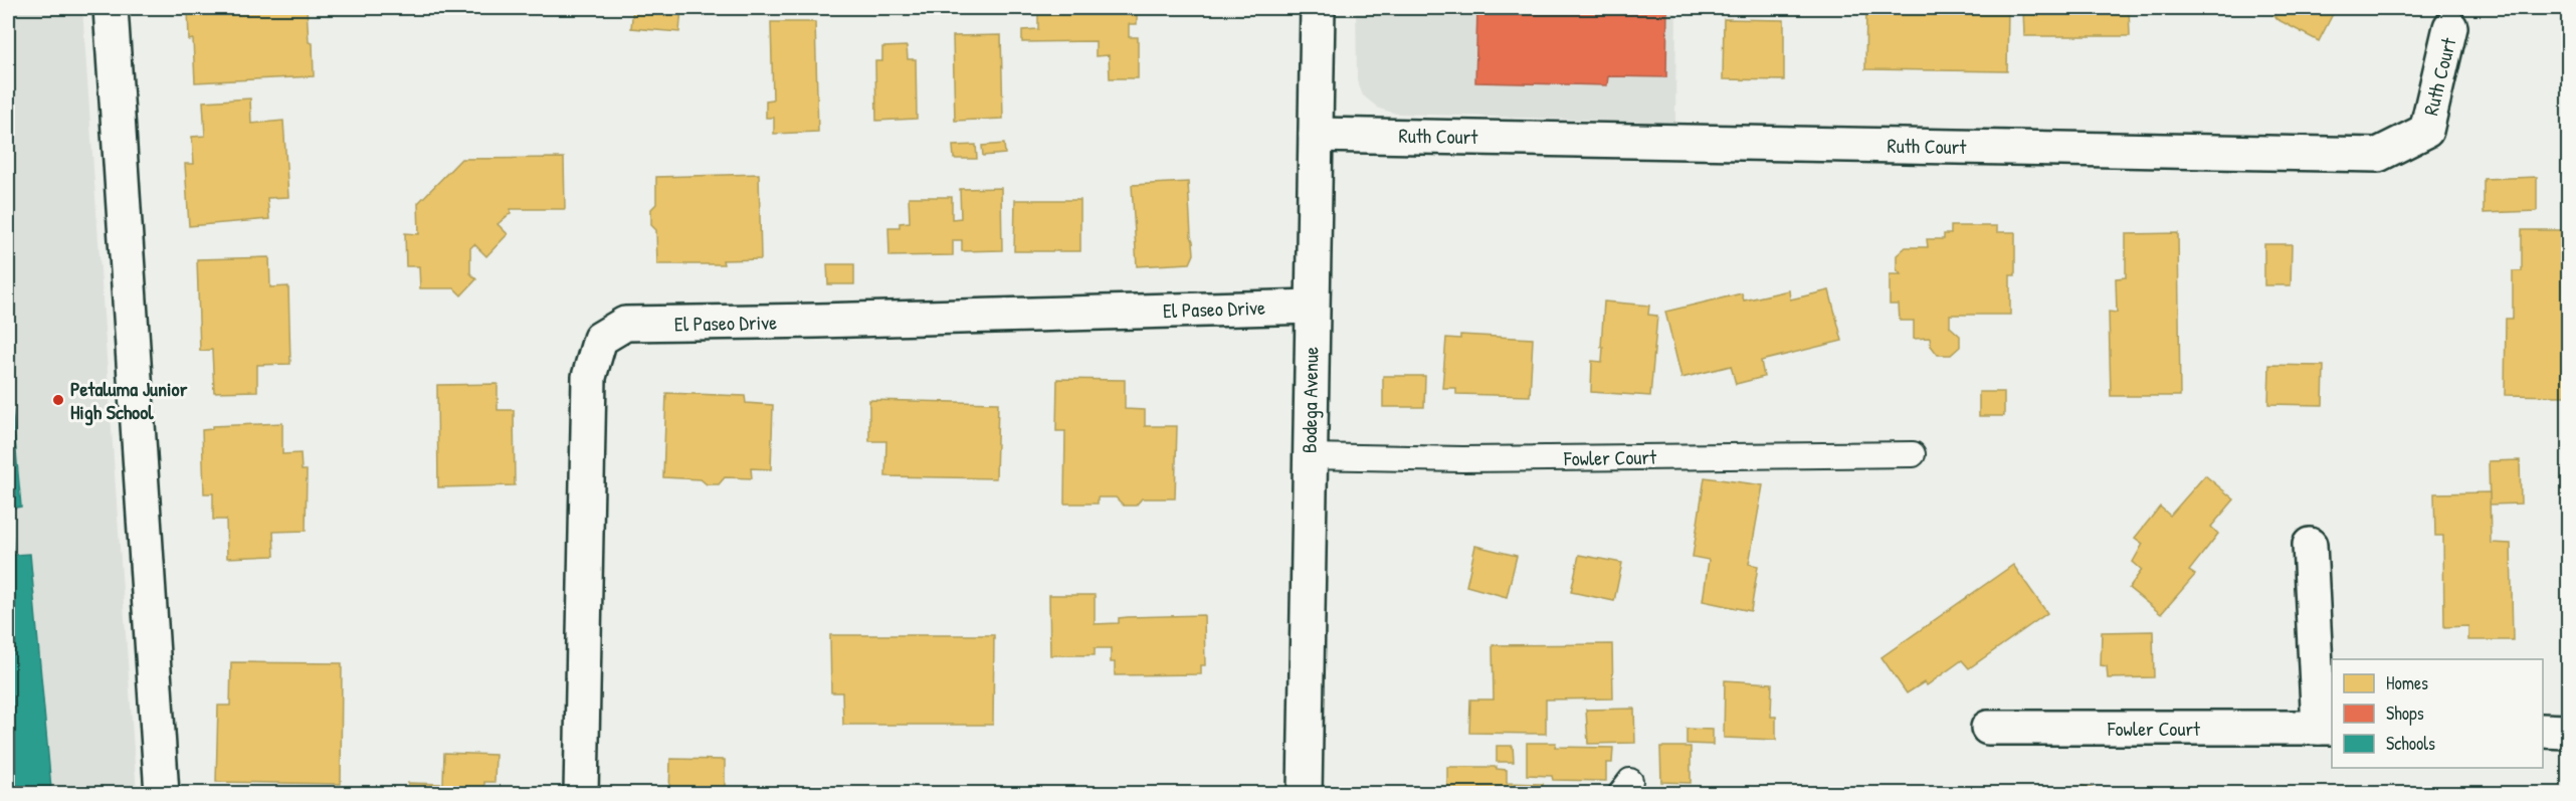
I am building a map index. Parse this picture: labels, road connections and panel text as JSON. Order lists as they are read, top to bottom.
{
  "streets": {
    "street": [
      "Ruth Court",
      "El Paseo Drive",
      "Bodega Avenue",
      "Fowler Court"
    ]
  },
  "crossings": [
    ["Ruth Court", "Bodega Avenue"],
    ["El Paseo Drive", "Bodega Avenue"],
    ["Bodega Avenue", "Fowler Court"]
  ],
  "places": ["Petaluma Junior High School"],
  "legend": ["Homes", "Shops", "Schools"]
}
